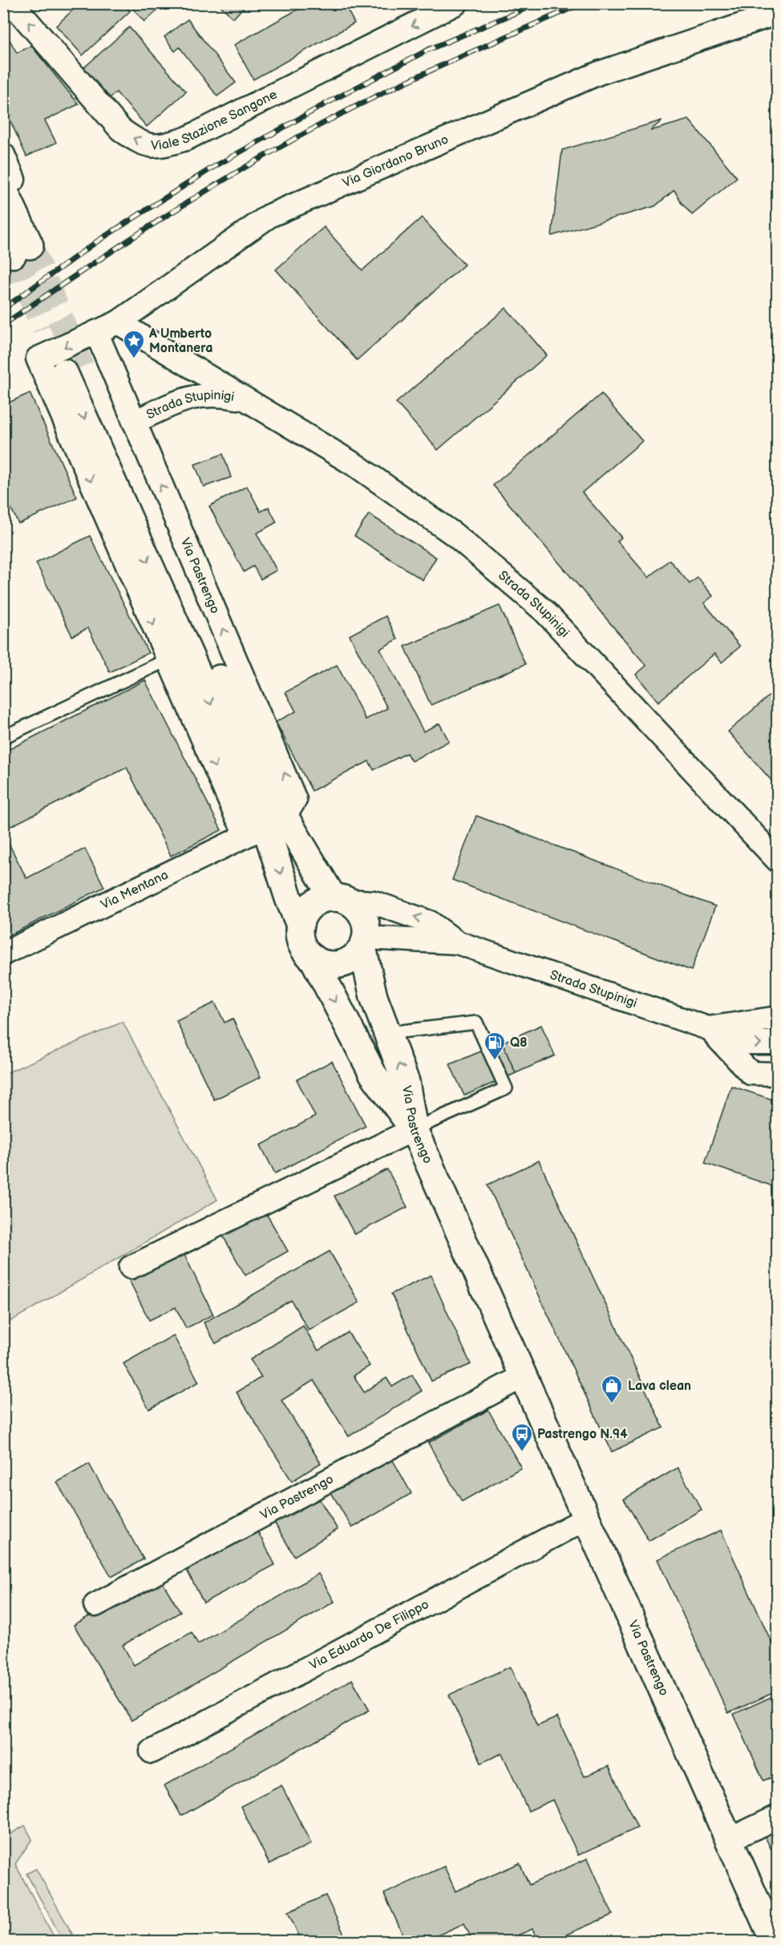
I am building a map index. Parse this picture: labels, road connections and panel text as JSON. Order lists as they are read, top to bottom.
{
  "streets": {
    "main road": ["Via Pastrengo"],
    "street": [
      "Viale Stazione Sangone",
      "Via Giordano Bruno",
      "Strada Stupinigi",
      "Via Mentana",
      "Via Eduardo De Filippo"
    ]
  },
  "crossings": [
    ["Via Giordano Bruno", "Strada Stupinigi"],
    ["Via Giordano Bruno", "Via Pastrengo"],
    ["Strada Stupinigi", "Via Pastrengo"],
    ["Via Pastrengo", "Via Mentana"],
    ["Via Pastrengo", "Via Eduardo De Filippo"]
  ],
  "one_way": ["Viale Stazione Sangone"],
  "places": {
    "place": ["A Umberto Montanera"],
    "fuel station": ["Q8"],
    "shop": ["Lava clean"],
    "bus stop": ["Pastrengo N.94"]
  }
}
